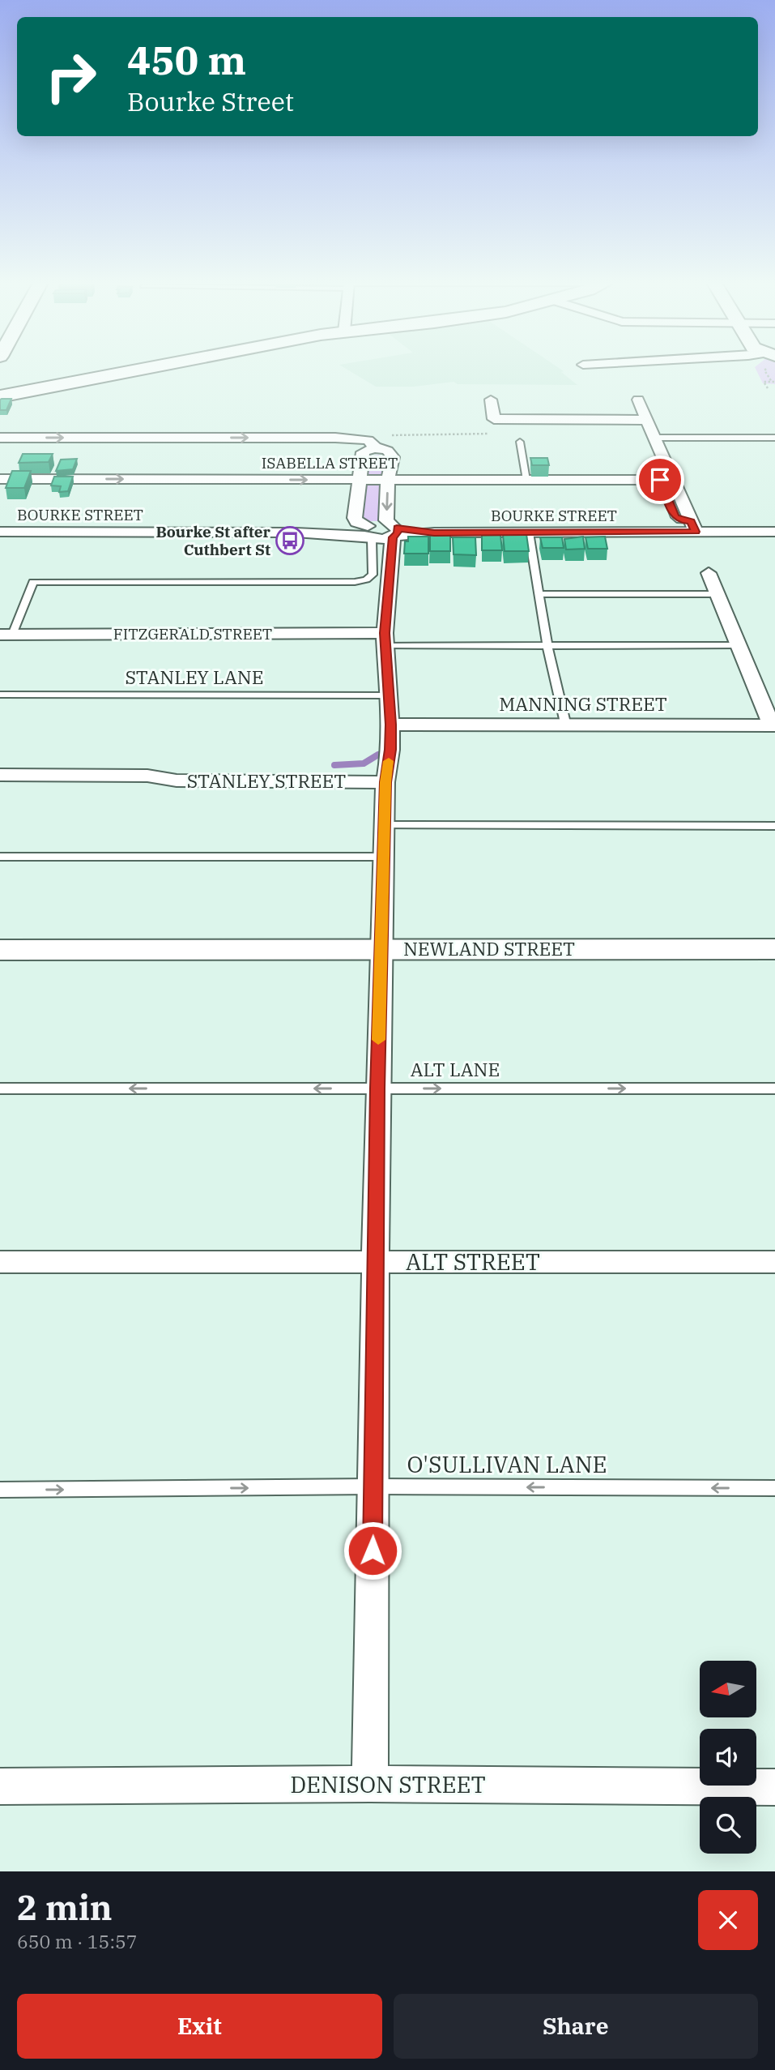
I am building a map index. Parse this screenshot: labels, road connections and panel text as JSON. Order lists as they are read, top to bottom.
{
  "streets": {
    "main road": ["NEWLAND STREET"],
    "street": [
      "ISABELLA STREET",
      "BOURKE STREET",
      "FITZGERALD STREET",
      "MANNING STREET",
      "STANLEY STREET",
      "ALT STREET",
      "DENISON STREET"
    ],
    "lane": ["STANLEY LANE", "ALT LANE", "O'SULLIVAN LANE"]
  },
  "places": {
    "bus stop": ["Bourke St after Cuthbert St"]
  },
  "north": "left",
  "page": {
    "turn": ["450 m", "Bourke Street"],
    "heading": ["2 min", "650 m · 15:57"],
    "buttons": ["Exit", "Share"]
  }
}
